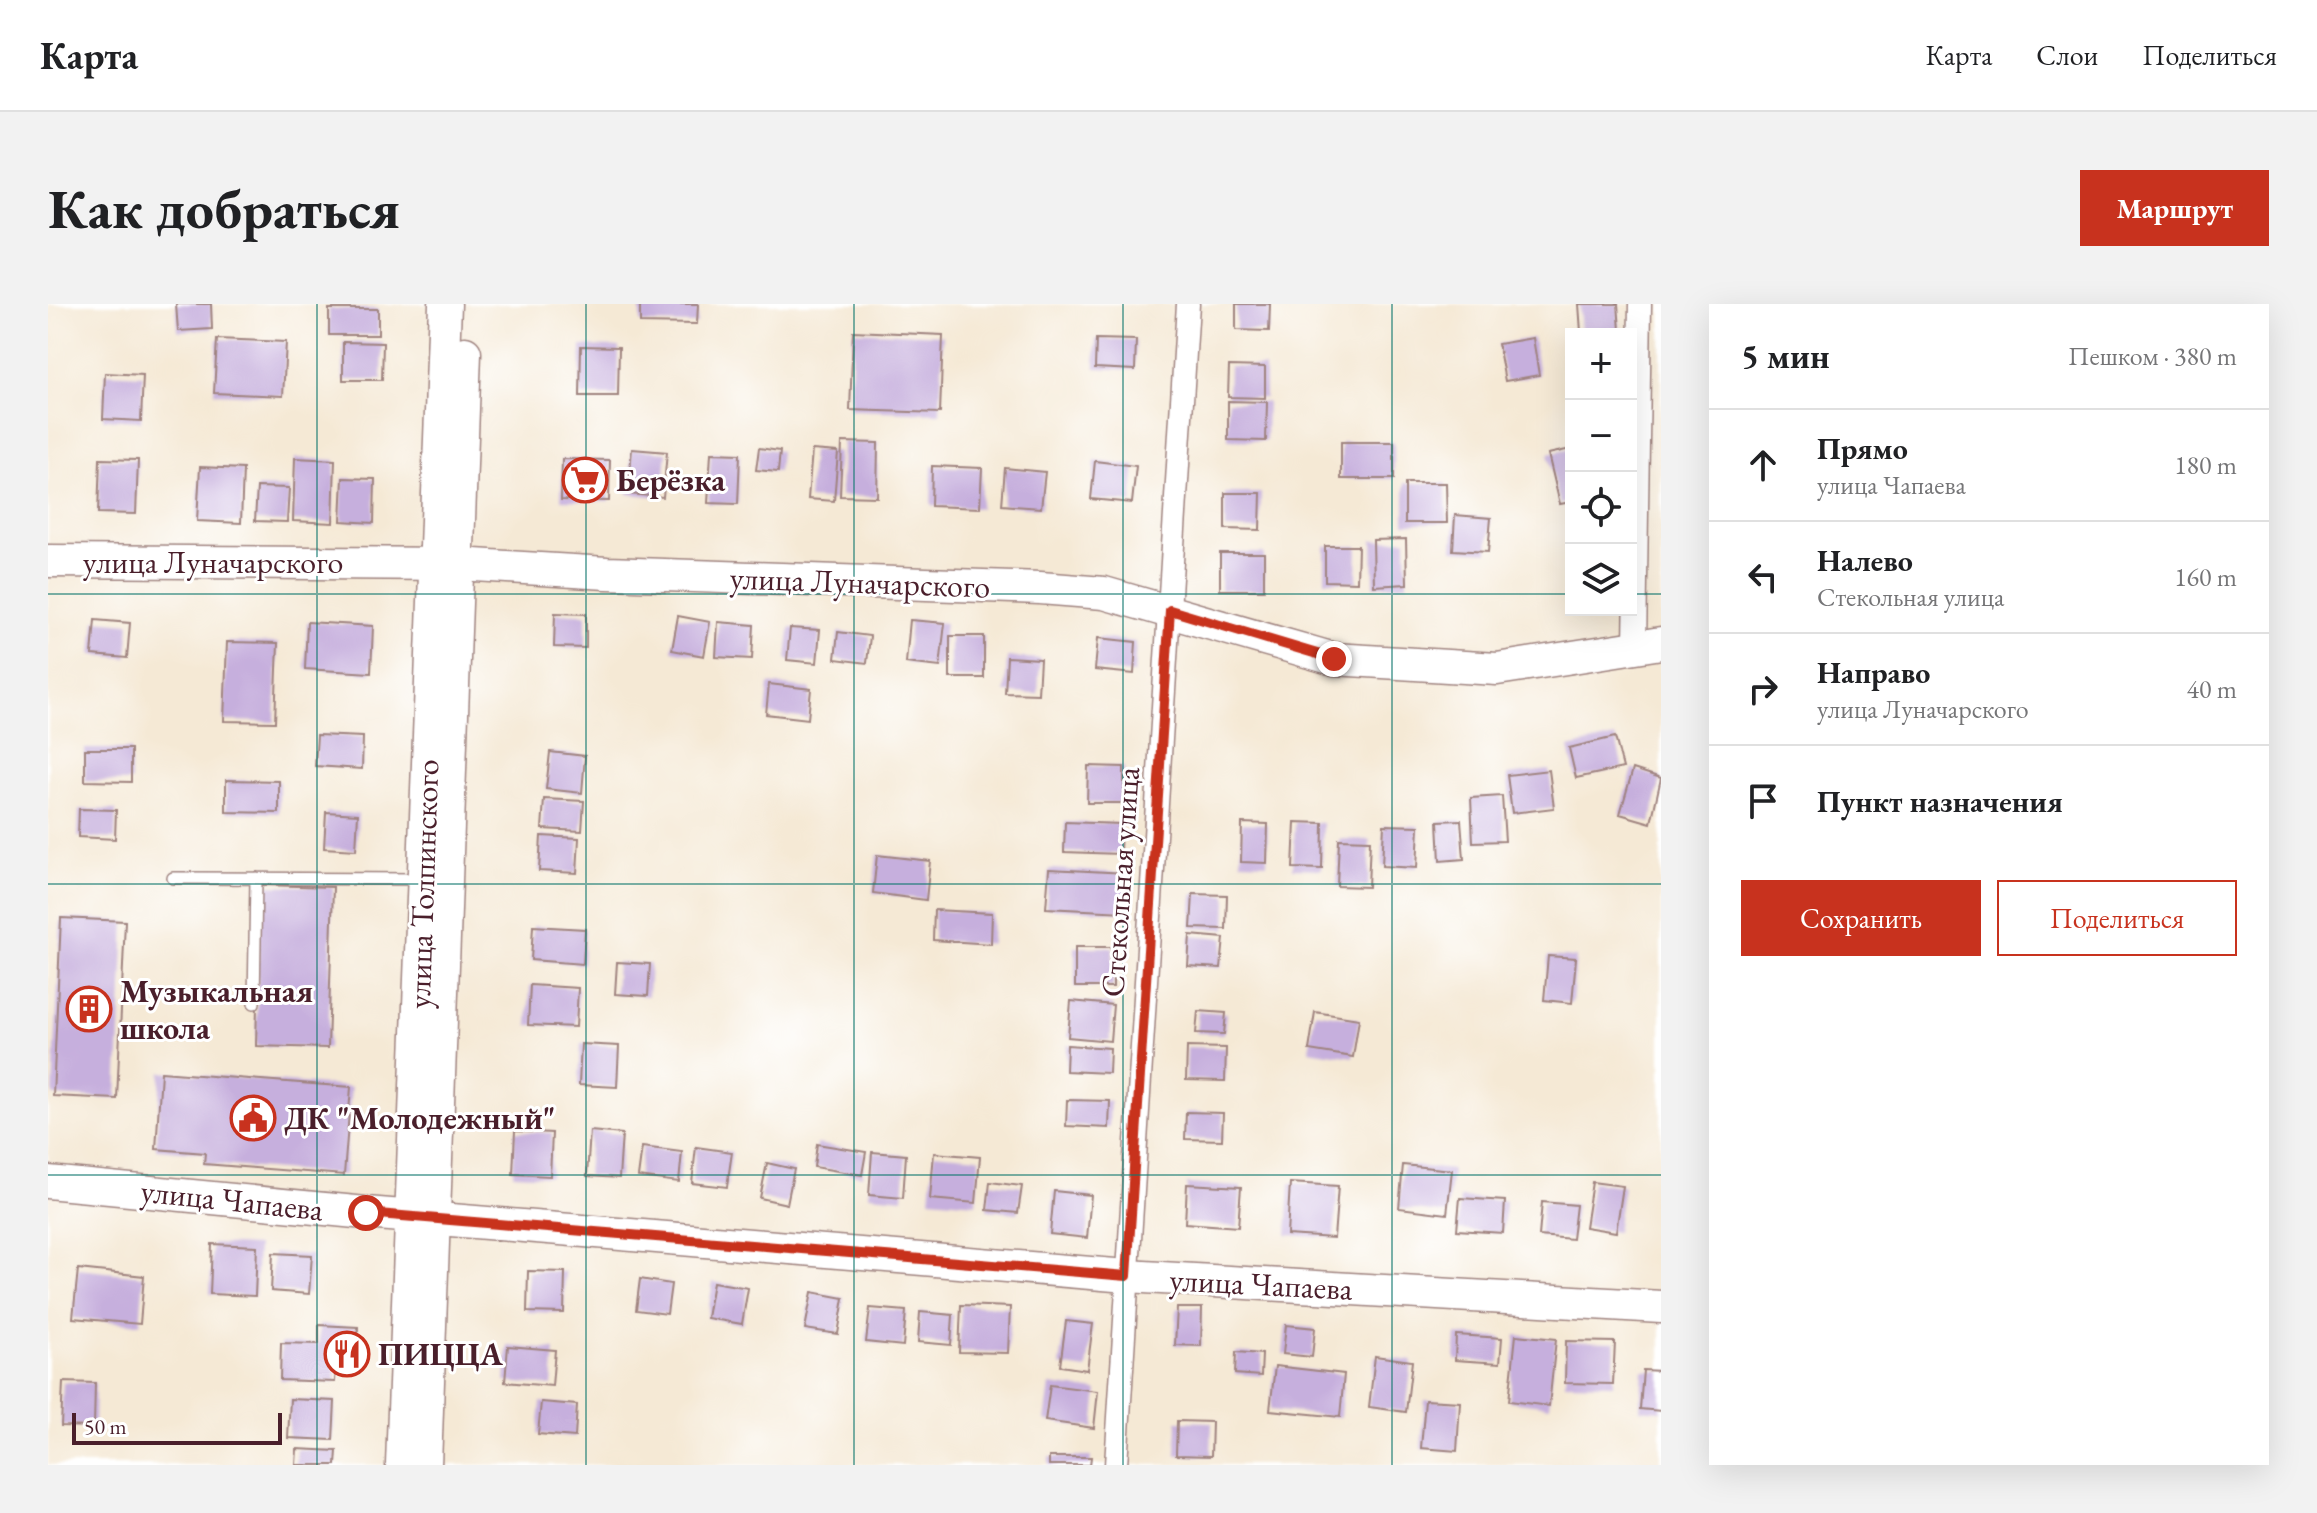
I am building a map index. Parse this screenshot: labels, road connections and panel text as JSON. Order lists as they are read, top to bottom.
{
  "streets": {
    "main road": ["улица Луначарского", "улица Толпинского", "улица Чапаева"],
    "street": ["Стекольная улица"]
  },
  "crossings": [
    ["улица Луначарского", "Стекольная улица"],
    ["улица Луначарского", "улица Толпинского"],
    ["Стекольная улица", "улица Чапаева"],
    ["улица Толпинского", "улица Чапаева"]
  ],
  "places": {
    "supermarket": ["Берёзка"],
    "building": ["Музыкальная школа"],
    "public building": ["ДК \"Молодежный\""],
    "restaurant": ["ПИЦЦА"]
  },
  "scale_bar": "50 m",
  "page": {
    "header": "Карта",
    "nav": ["Карта", "Слои", "Поделиться"],
    "buttons": [
      "Маршрут",
      ["Сохранить", "Поделиться"]
    ],
    "title": "Как добраться",
    "heading": ["5 мин", "Пешком · 380 m"],
    "map_buttons": ["+", "−"],
    "list": [
      ["Прямо", "улица Чапаева", "180 m"],
      ["Налево", "Стекольная улица", "160 m"],
      ["Направо", "улица Луначарского", "40 m"],
      "Пункт назначения"
    ],
    "scale": "50 m"
  }
}
